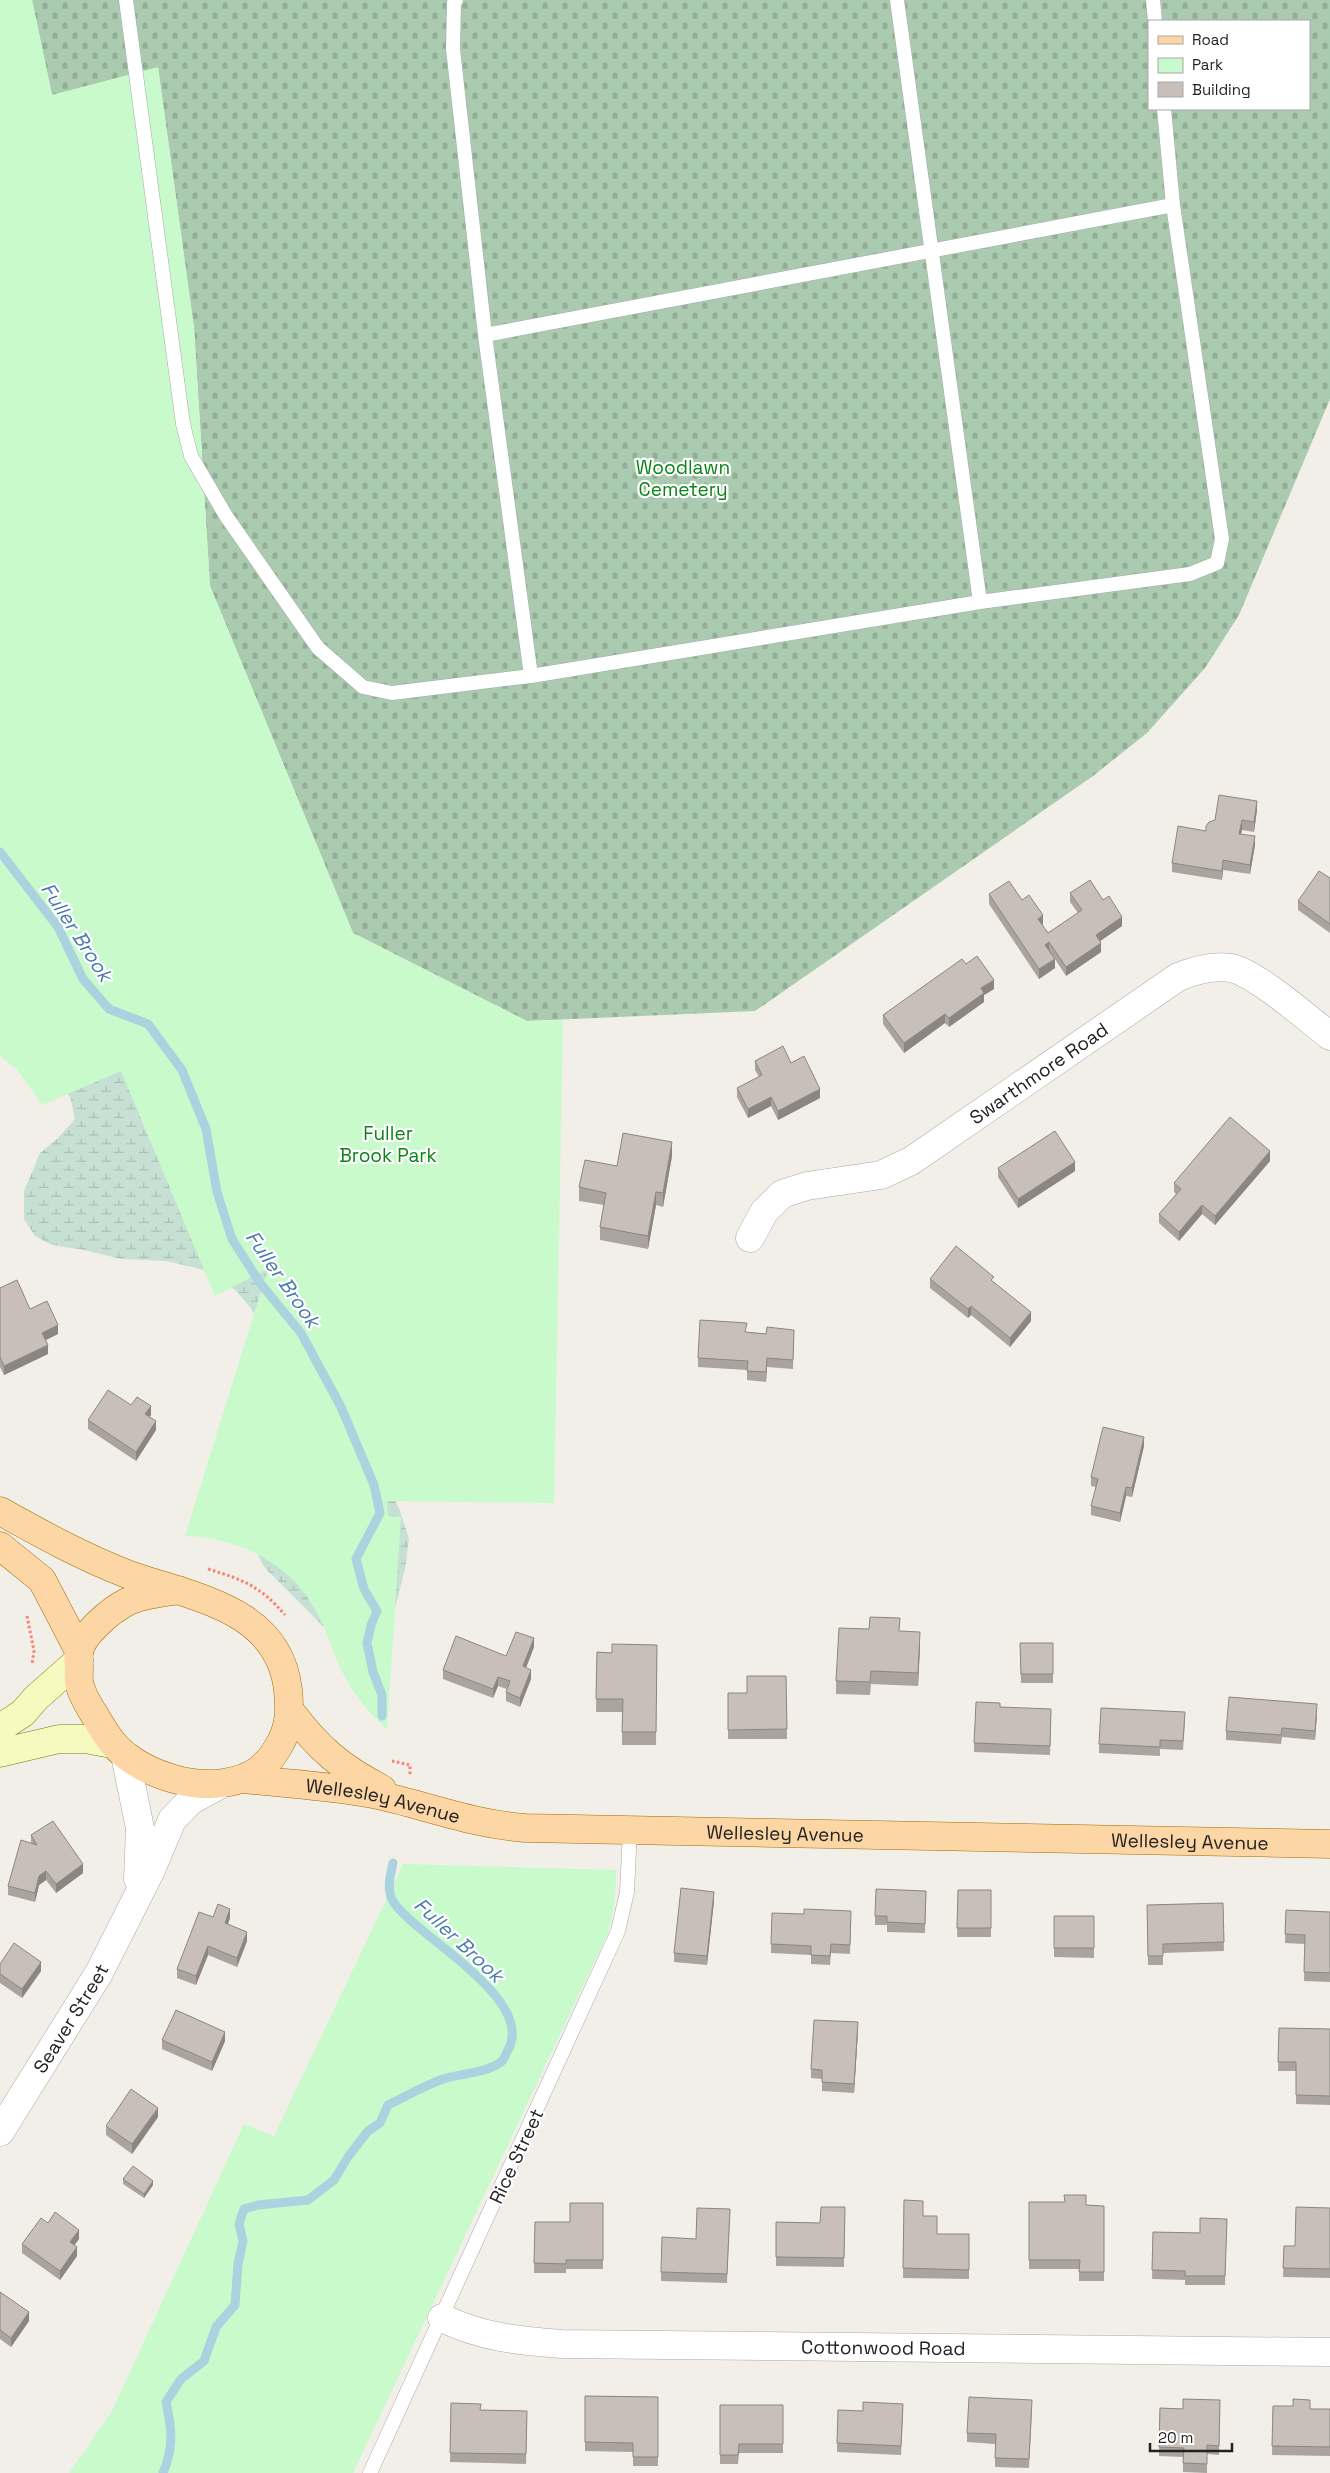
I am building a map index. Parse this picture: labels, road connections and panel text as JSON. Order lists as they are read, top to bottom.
{
  "streets": {
    "main road": ["Wellesley Avenue"],
    "street": ["Swarthmore Road", "Seaver Street", "Cottonwood Road"],
    "lane": ["Rice Street"]
  },
  "crossings": [
    ["Wellesley Avenue", "Seaver Street"],
    ["Wellesley Avenue", "Rice Street"],
    ["Rice Street", "Cottonwood Road"]
  ],
  "water": ["Fuller Brook"],
  "parks": ["Woodlawn Cemetery", "Fuller Brook Park"],
  "legend": ["Road", "Park", "Building"],
  "scale_bar": "20 m"
}
